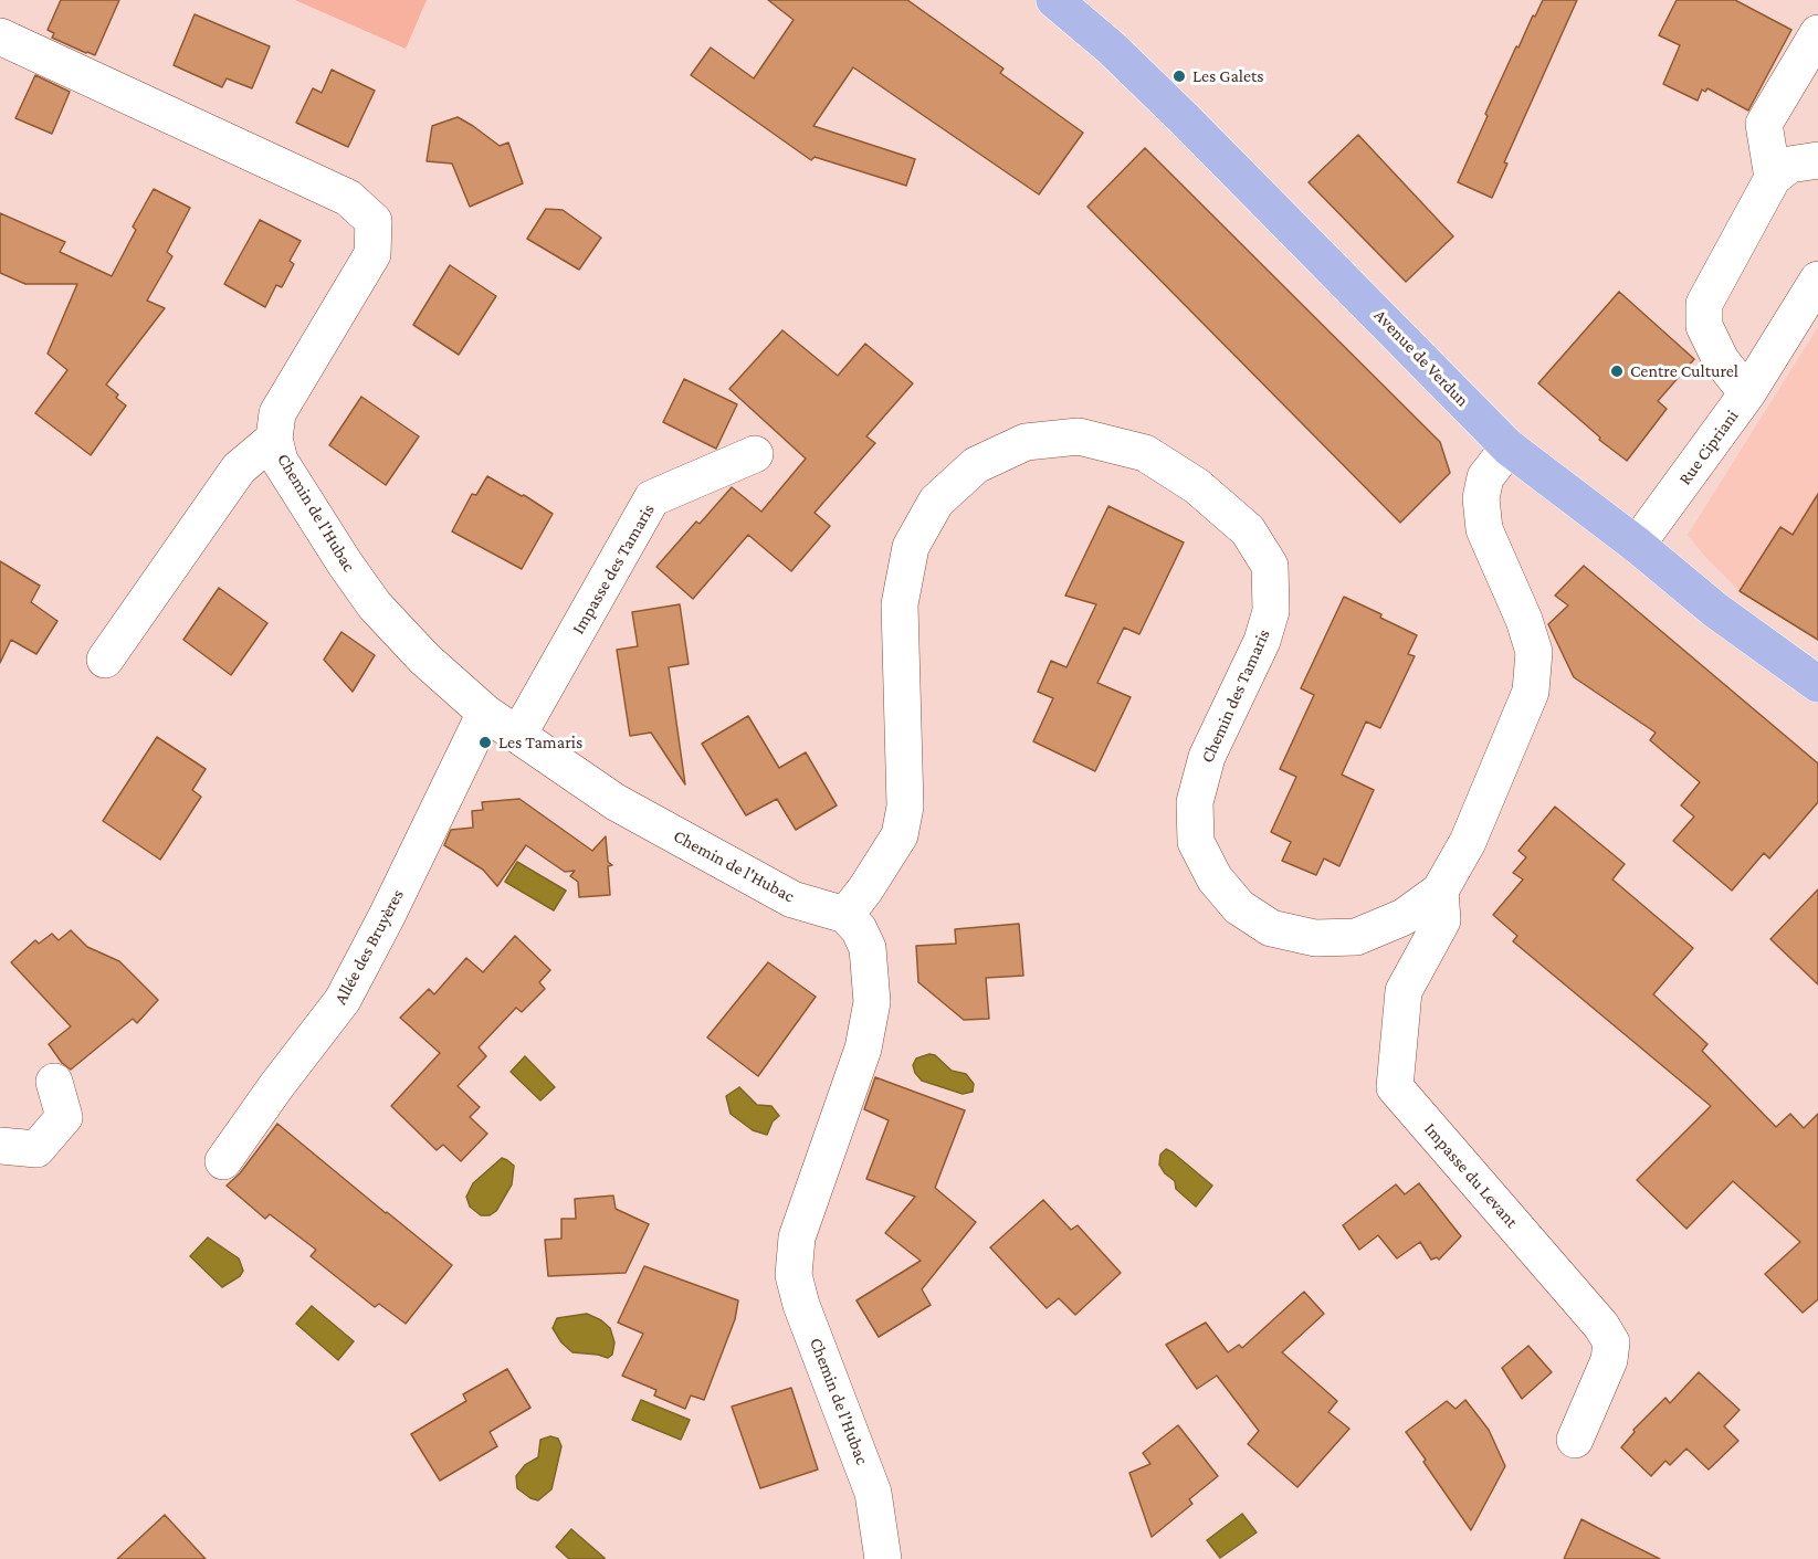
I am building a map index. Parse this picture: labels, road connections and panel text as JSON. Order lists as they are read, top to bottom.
{
  "streets": {
    "main road": ["Avenue de Verdun"],
    "street": [
      "Rue Cipriani",
      "Chemin de l'Hubac",
      "Impasse des Tamaris",
      "Chemin des Tamaris",
      "Allée des Bruyères",
      "Impasse du Levant"
    ]
  },
  "crossings": [
    ["Avenue de Verdun", "Rue Cipriani"],
    ["Avenue de Verdun", "Chemin des Tamaris"],
    ["Chemin de l'Hubac", "Impasse des Tamaris"],
    ["Chemin de l'Hubac", "Chemin des Tamaris"],
    ["Chemin de l'Hubac", "Allée des Bruyères"],
    ["Chemin des Tamaris", "Impasse du Levant"]
  ],
  "places": ["Les Galets", "Centre Culturel", "Les Tamaris"]
}
